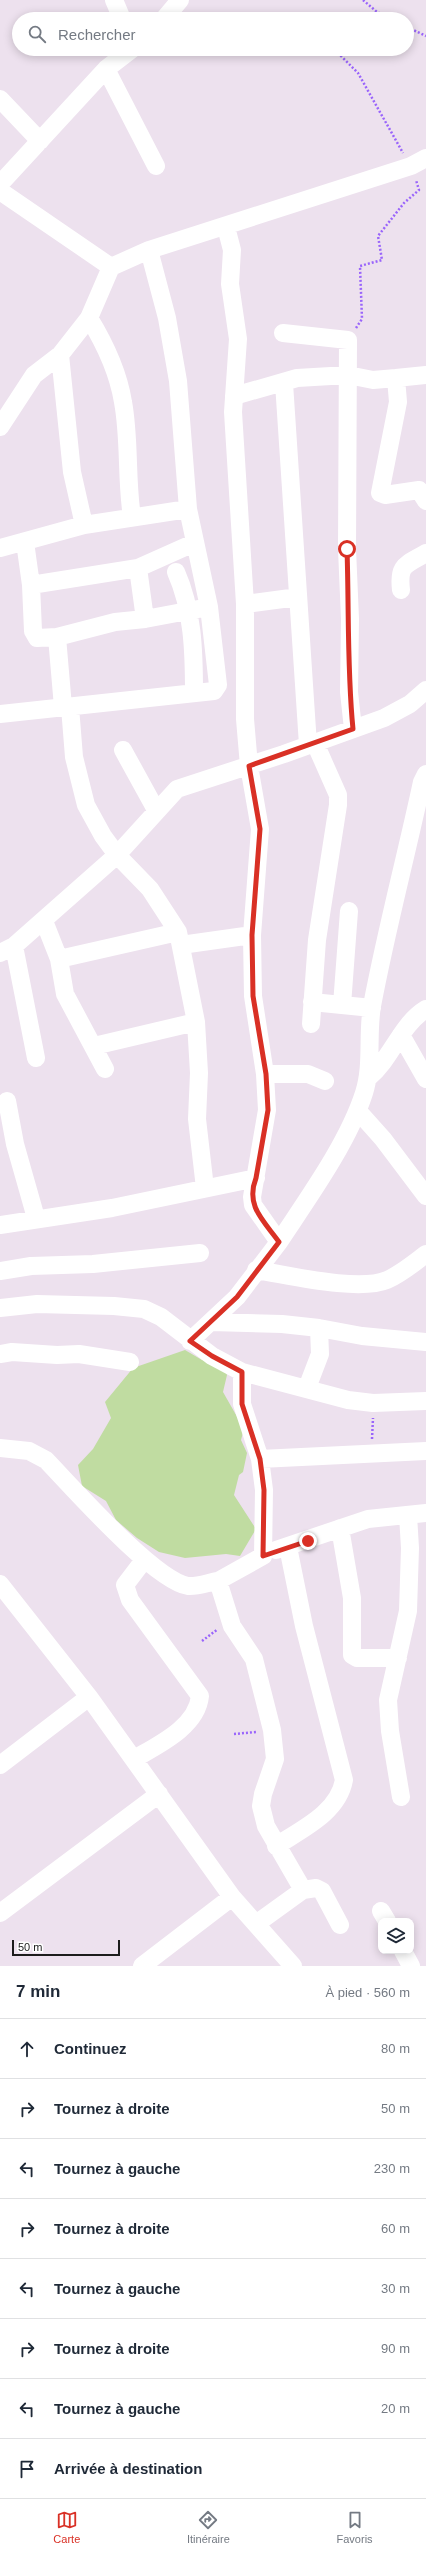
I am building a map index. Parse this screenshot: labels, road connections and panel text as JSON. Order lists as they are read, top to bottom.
{
  "scale_bar": "50 m",
  "page": {
    "search": "Rechercher",
    "scale": "50 m",
    "heading": ["7 min", "À pied · 560 m"],
    "list": [
      ["Continuez", "80 m"],
      ["Tournez à droite", "50 m"],
      ["Tournez à gauche", "230 m"],
      ["Tournez à droite", "60 m"],
      ["Tournez à gauche", "30 m"],
      ["Tournez à droite", "90 m"],
      ["Tournez à gauche", "20 m"],
      "Arrivée à destination"
    ],
    "nav": ["Carte", "Itinéraire", "Favoris"]
  }
}
